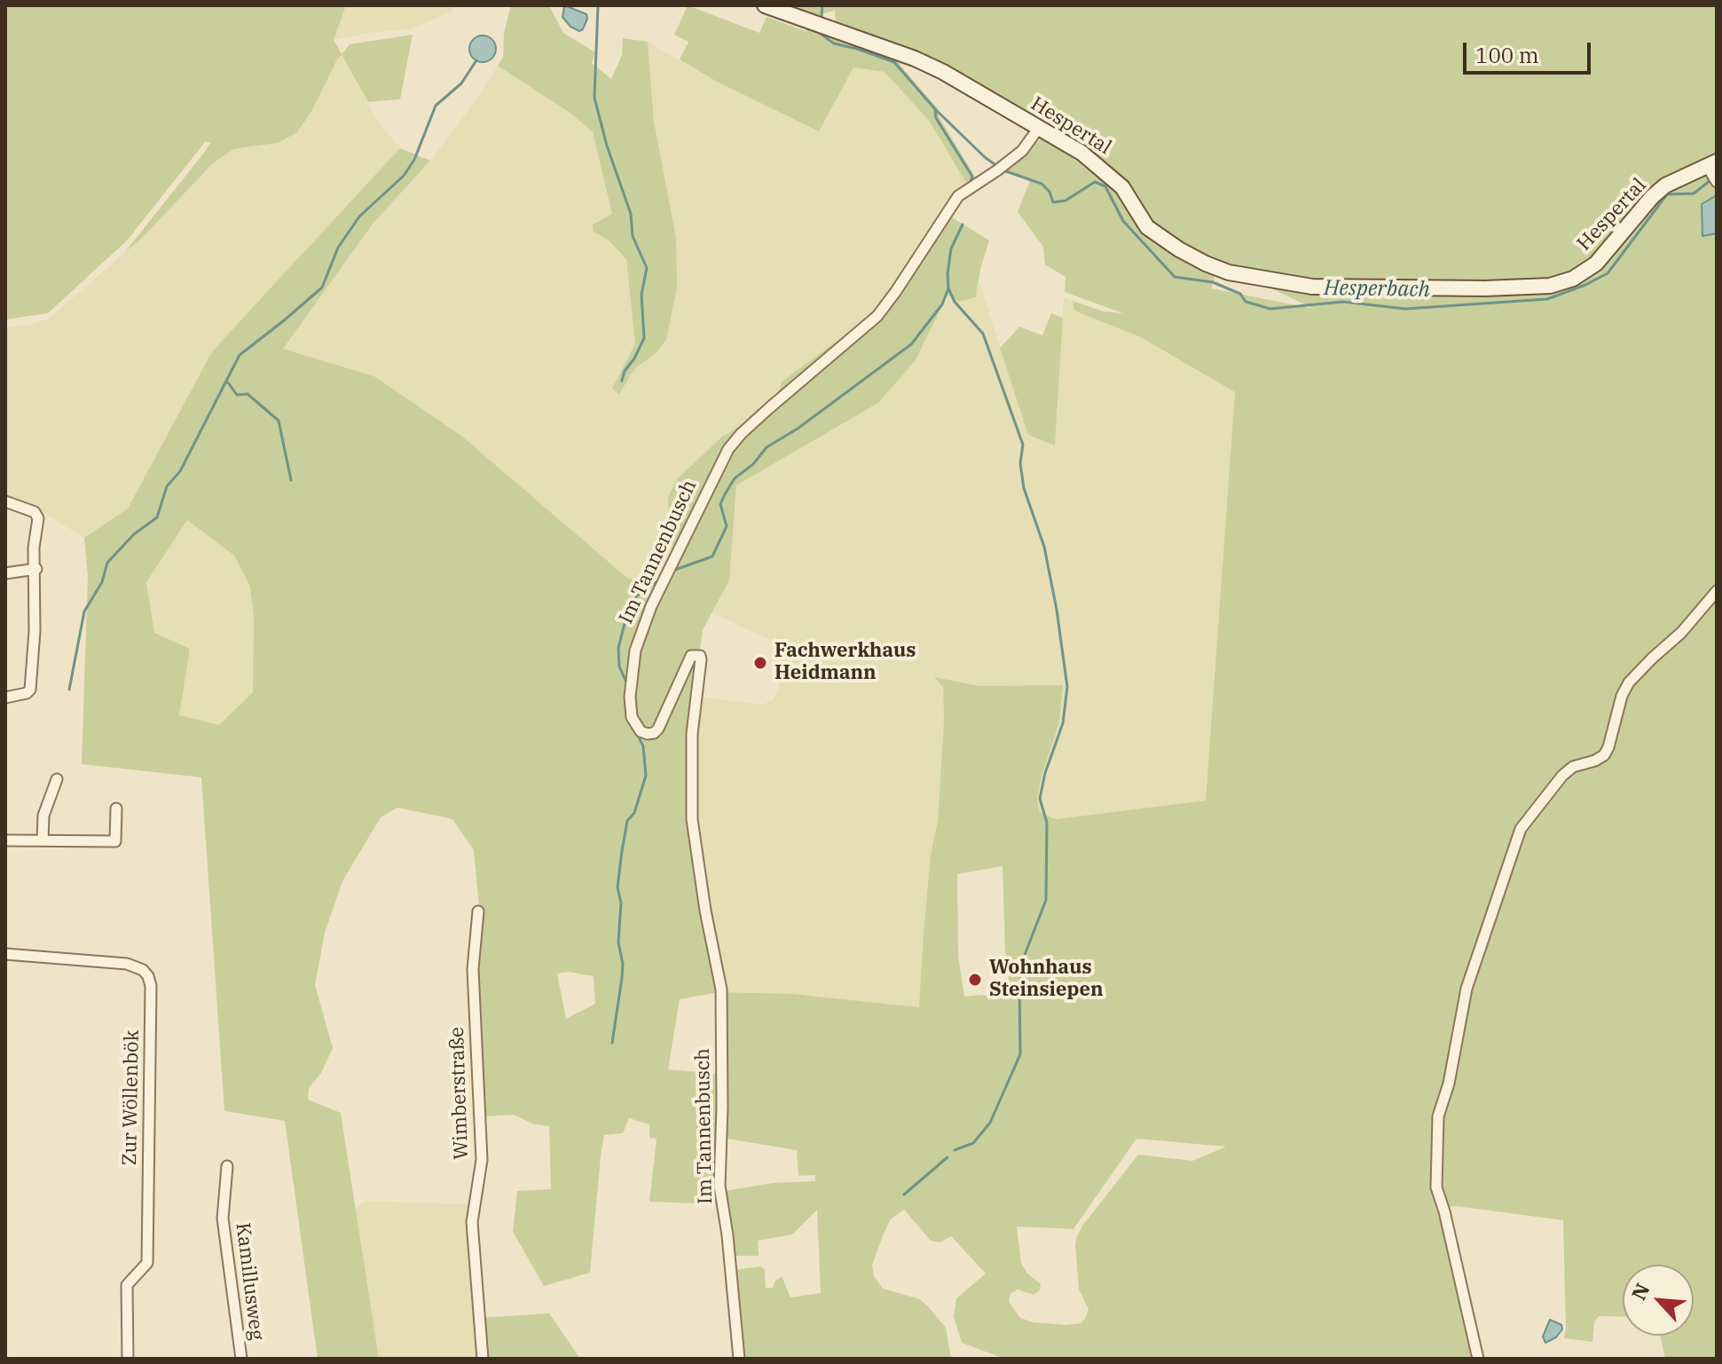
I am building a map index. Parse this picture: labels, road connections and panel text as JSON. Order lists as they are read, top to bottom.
{
  "streets": {
    "main road": ["Hespertal"],
    "street": [
      "Im Tannenbusch",
      "Wimberstraße",
      "Zur Wöllenbök",
      "Kamillusweg"
    ]
  },
  "crossings": [
    ["Hespertal", "Im Tannenbusch"]
  ],
  "water": ["Hesperbach"],
  "places": ["Fachwerkhaus Heidmann", "Wohnhaus Steinsiepen"],
  "scale_bar": "100 m",
  "north": "top left"
}
